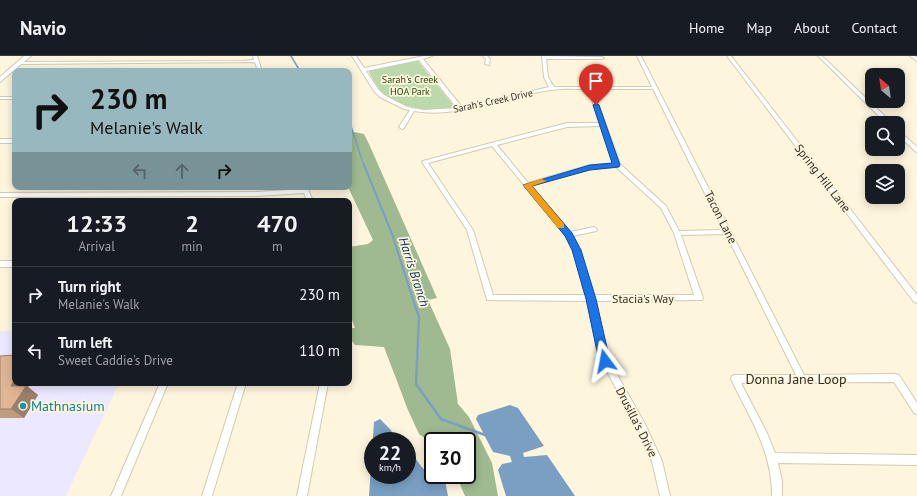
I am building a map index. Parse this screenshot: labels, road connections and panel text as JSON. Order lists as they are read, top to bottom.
{
  "streets": {
    "street": [
      "Sarah's Creek Drive",
      "Spring Hill Lane",
      "Tacon Lane",
      "Stacia's Way",
      "Donna Jane Loop",
      "Drusilla's Drive"
    ]
  },
  "crossings": [
    ["Sarah's Creek Drive", "Tacon Lane"],
    ["Tacon Lane", "Donna Jane Loop"],
    ["Stacia's Way", "Drusilla's Drive"]
  ],
  "water": ["Harris Branch"],
  "parks": ["Sarah's Creek HOA Park"],
  "places": ["Mathnasium"],
  "north": "top left",
  "page": {
    "header": "Navio",
    "nav": [
      "Home",
      "Map",
      "About",
      "Contact"
    ],
    "turn": ["230 m", "Melanie's Walk"],
    "eta": [
      "12:33",
      "Arrival",
      "2",
      "min",
      "470",
      "m"
    ],
    "list": [
      {
        "name": "Turn right",
        "note": "Melanie's Walk",
        "value": "230 m"
      },
      {
        "name": "Turn left",
        "note": "Sweet Caddie's Drive",
        "value": "110 m"
      }
    ],
    "speed": "22 km/h",
    "limit": "30"
  }
}
